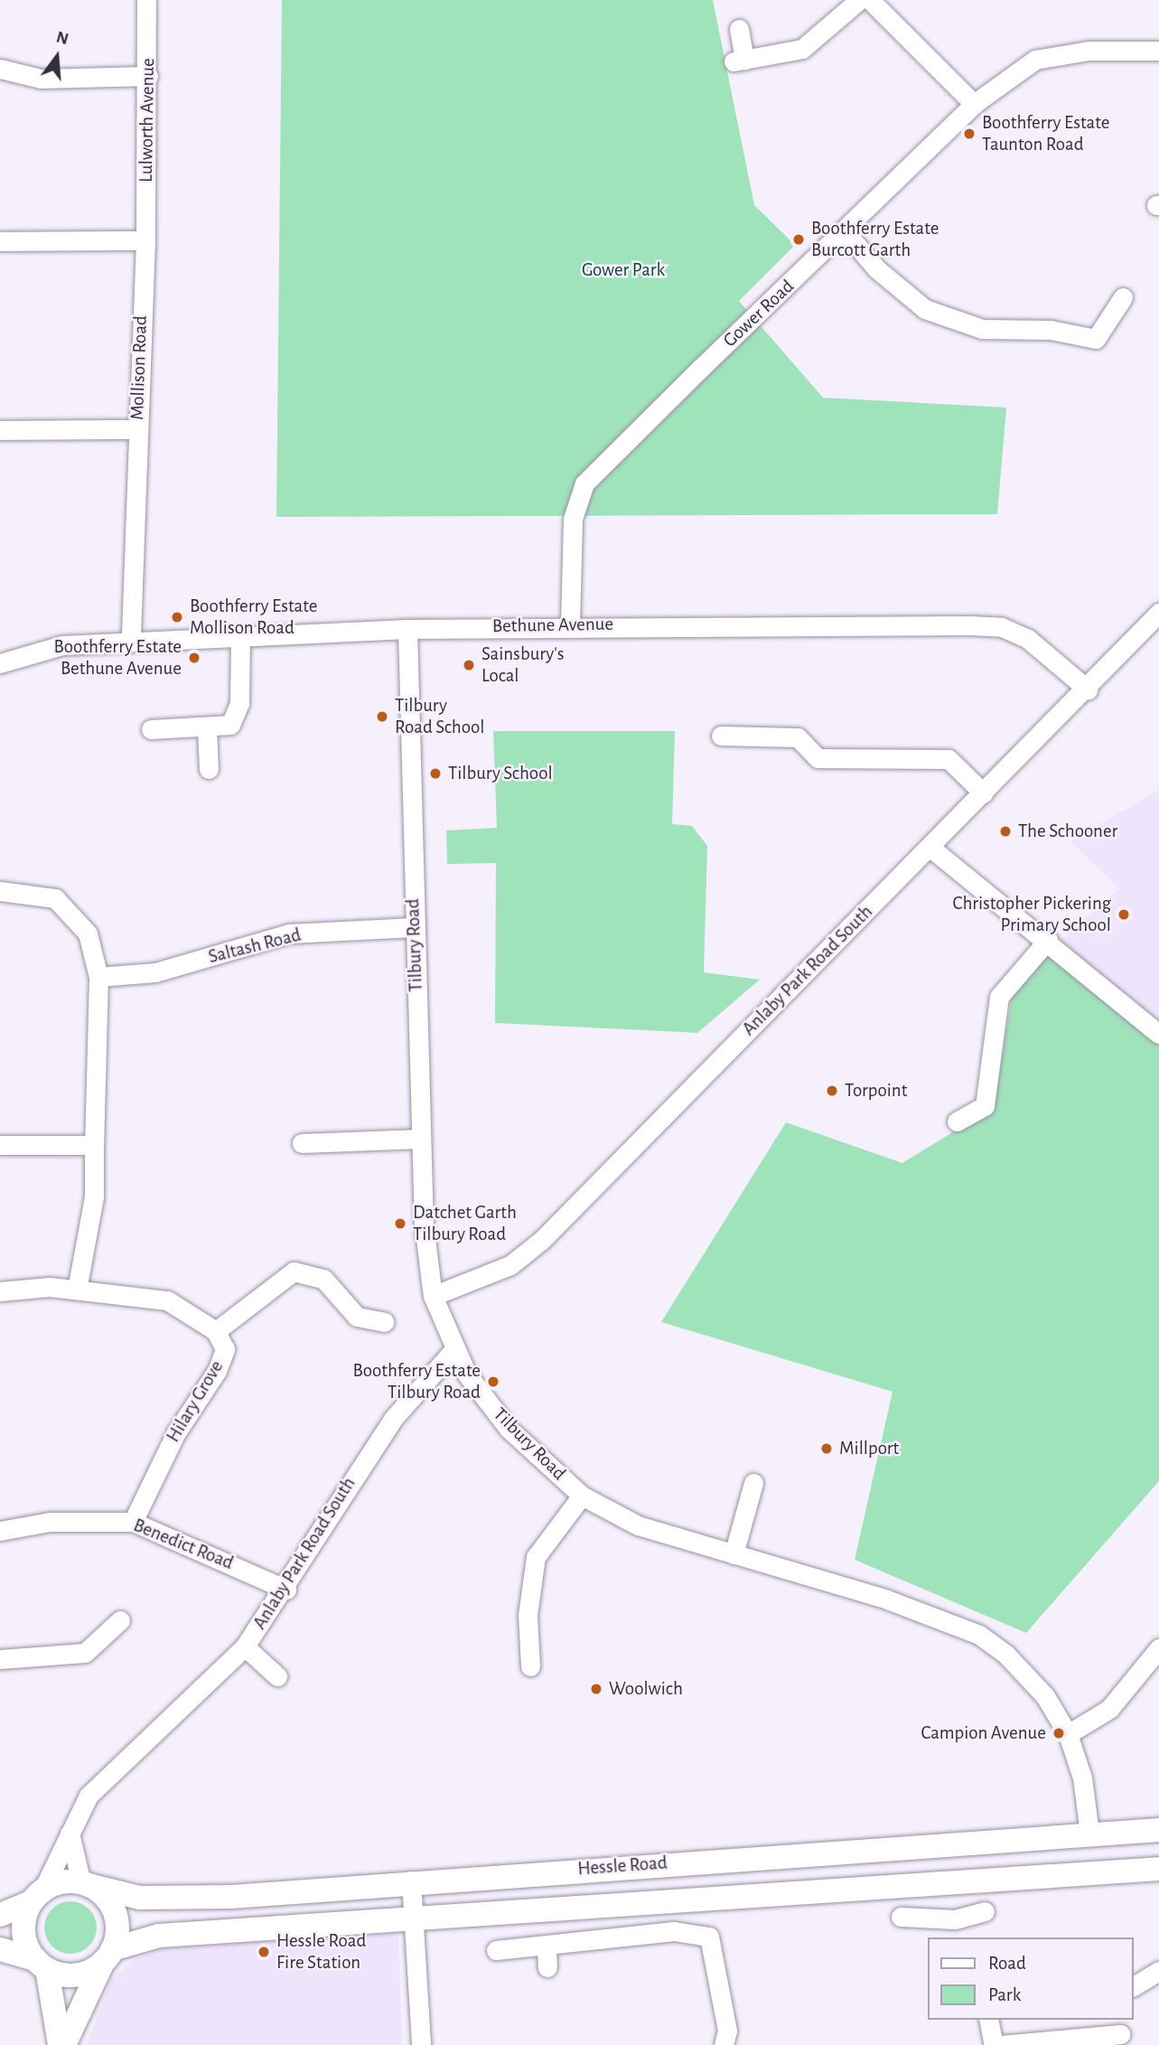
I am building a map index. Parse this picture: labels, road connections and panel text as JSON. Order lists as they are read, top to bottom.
{
  "streets": {
    "street": [
      "Lulworth Avenue",
      "Gower Road",
      "Mollison Road",
      "Bethune Avenue",
      "Tilbury Road",
      "Saltash Road",
      "Anlaby Park Road South",
      "Hilary Grove",
      "Benedict Road",
      "Hessle Road"
    ]
  },
  "crossings": [
    ["Lulworth Avenue", "Mollison Road"],
    ["Gower Road", "Bethune Avenue"],
    ["Mollison Road", "Bethune Avenue"],
    ["Bethune Avenue", "Tilbury Road"],
    ["Bethune Avenue", "Anlaby Park Road South"],
    ["Tilbury Road", "Saltash Road"],
    ["Tilbury Road", "Anlaby Park Road South"],
    ["Tilbury Road", "Hessle Road"],
    ["Anlaby Park Road South", "Benedict Road"],
    ["Anlaby Park Road South", "Hessle Road"],
    ["Hilary Grove", "Benedict Road"]
  ],
  "parks": ["Gower Park"],
  "places": [
    "Boothferry Estate Taunton Road",
    "Boothferry Estate Burcott Garth",
    "Boothferry Estate Mollison Road",
    "Boothferry Estate Bethune Avenue",
    "Sainsbury's Local",
    "Tilbury Road School",
    "Tilbury School",
    "The Schooner",
    "Christopher Pickering Primary School",
    "Torpoint",
    "Datchet Garth Tilbury Road",
    "Boothferry Estate Tilbury Road",
    "Millport",
    "Woolwich",
    "Campion Avenue",
    "Hessle Road Fire Station"
  ],
  "legend": ["Road", "Park"],
  "north": "top"
}
